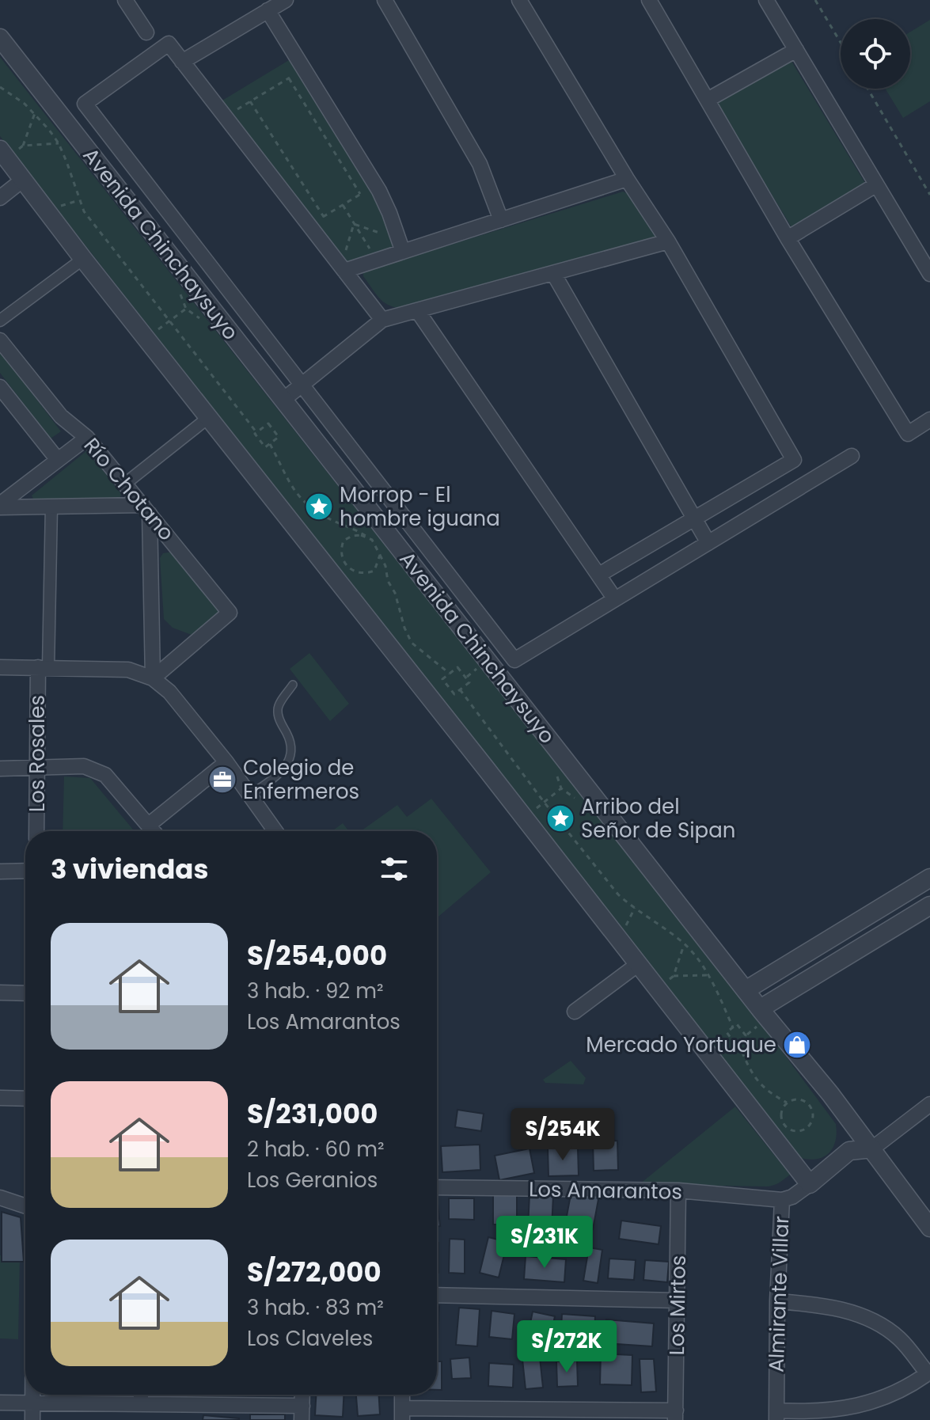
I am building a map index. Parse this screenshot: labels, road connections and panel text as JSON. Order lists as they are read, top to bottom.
{
  "streets": {
    "street": [
      "Avenida Chinchaysuyo",
      "Río Chotano",
      "Los Rosales",
      "Los Amarantos",
      "Almirante Villar",
      "Los Mirtos"
    ]
  },
  "crossings": [
    ["Avenida Chinchaysuyo", "Almirante Villar"],
    ["Los Amarantos", "Almirante Villar"],
    ["Los Amarantos", "Los Mirtos"]
  ],
  "places": {
    "place": ["Morrop - El hombre iguana", "Arribo del Señor de Sipan"],
    "office": ["Colegio de Enfermeros"],
    "shop": ["Mercado Yortuque"]
  },
  "page": {
    "heading": "3 viviendas",
    "list": [
      {
        "name": "S/254,000",
        "note": "3 hab. · 92 m² · Los Amarantos"
      },
      {
        "name": "S/231,000",
        "note": "2 hab. · 60 m² · Los Geranios"
      },
      {
        "name": "S/272,000",
        "note": "3 hab. · 83 m² · Los Claveles"
      }
    ],
    "price": ["S/254K", "S/231K", "S/272K"]
  }
}
